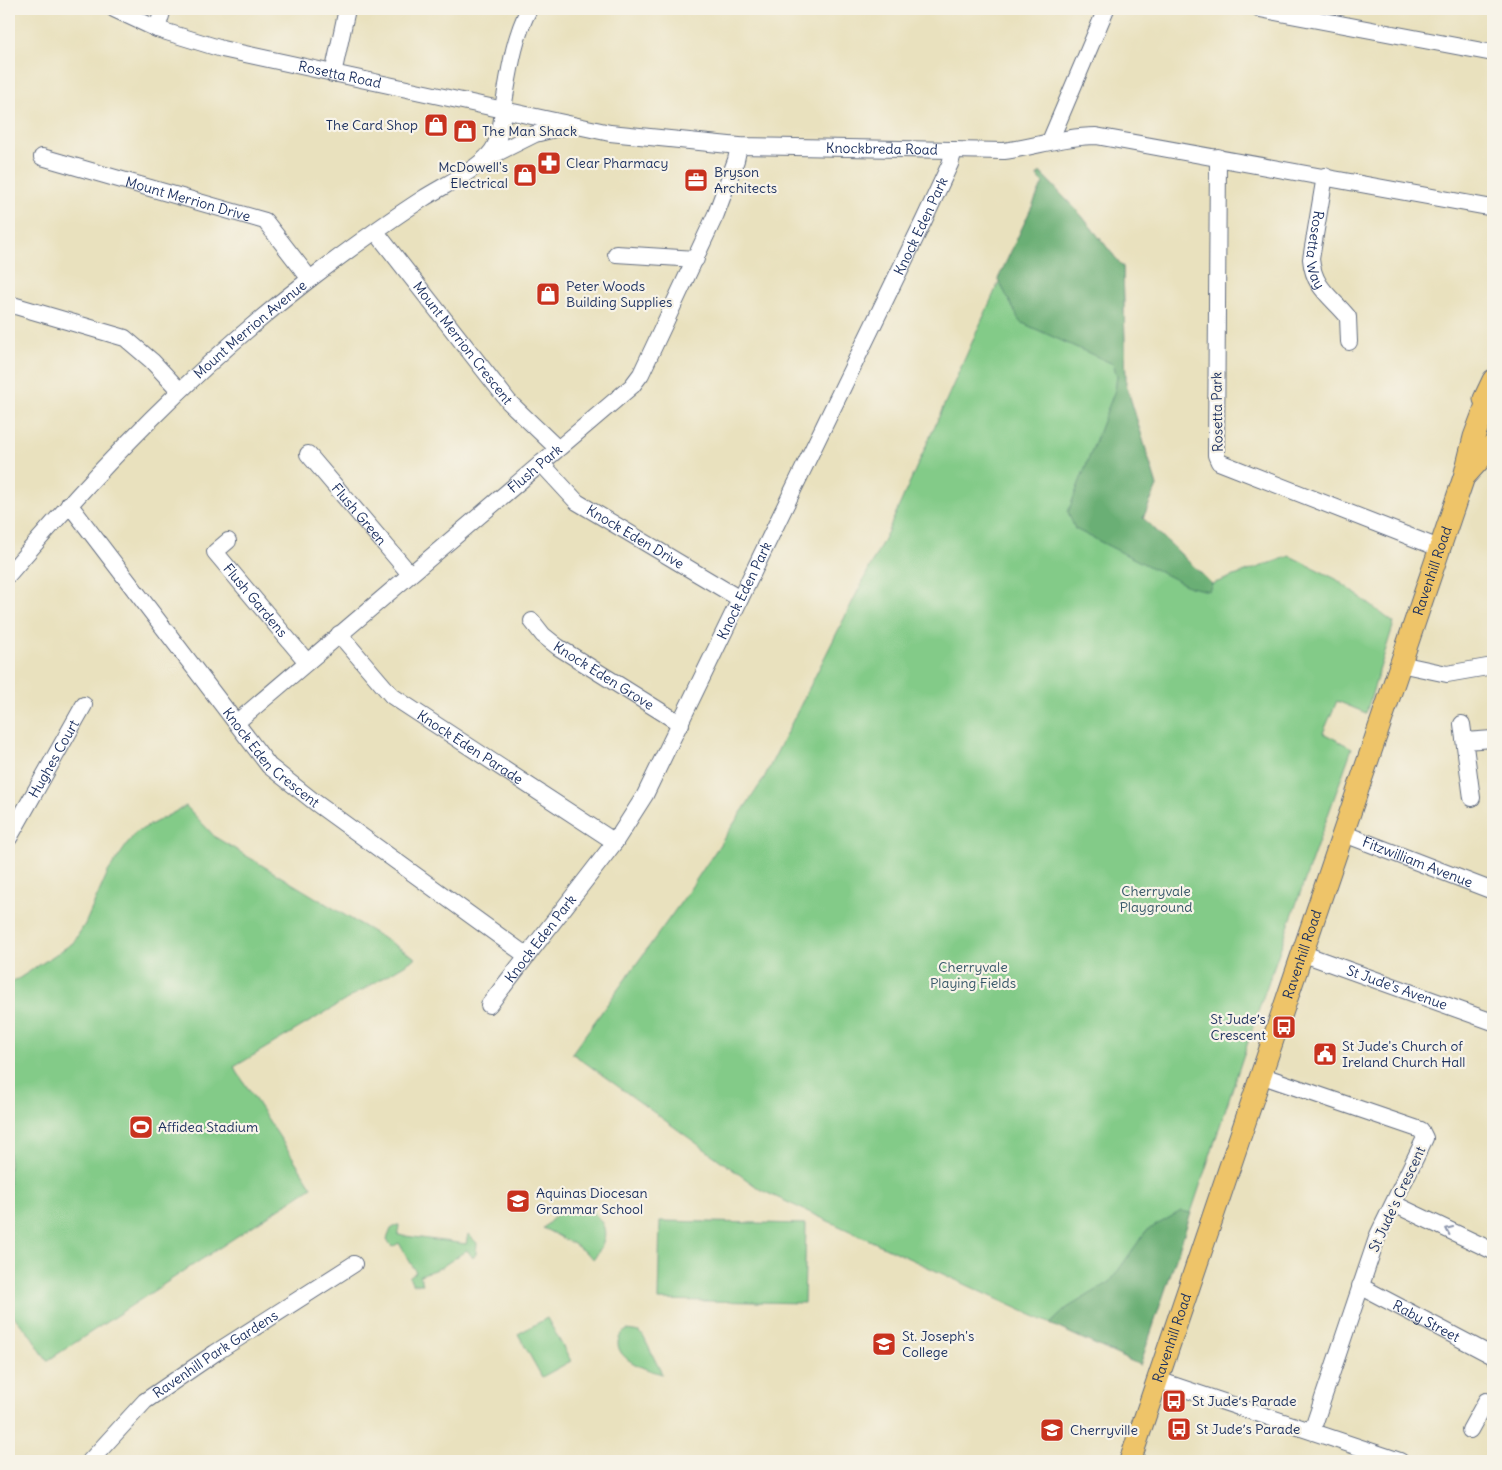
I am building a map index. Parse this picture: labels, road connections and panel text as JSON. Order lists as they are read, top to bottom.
{
  "streets": {
    "main road": ["Ravenhill Road"],
    "street": [
      "Rosetta Road",
      "Knockbreda Road",
      "Mount Merrion Drive",
      "Knock Eden Park",
      "Rosetta Way",
      "Mount Merrion Avenue",
      "Mount Merrion Crescent",
      "Rosetta Park",
      "Flush Park",
      "Flush Green",
      "Knock Eden Drive",
      "Flush Gardens",
      "Knock Eden Grove",
      "Knock Eden Parade",
      "Knock Eden Crescent",
      "Hughes Court",
      "Fitzwilliam Avenue",
      "St Jude's Avenue",
      "St Jude's Crescent",
      "Raby Street",
      "Ravenhill Park Gardens"
    ]
  },
  "crossings": [
    ["Rosetta Road", "Knockbreda Road"],
    ["Rosetta Road", "Mount Merrion Avenue"],
    ["Knockbreda Road", "Knock Eden Park"],
    ["Knockbreda Road", "Flush Park"],
    ["Mount Merrion Drive", "Mount Merrion Avenue"],
    ["Knock Eden Park", "Knock Eden Drive"],
    ["Knock Eden Park", "Knock Eden Grove"],
    ["Knock Eden Park", "Knock Eden Parade"],
    ["Knock Eden Park", "Knock Eden Crescent"],
    ["Mount Merrion Avenue", "Mount Merrion Crescent"],
    ["Mount Merrion Avenue", "Knock Eden Crescent"],
    ["Mount Merrion Crescent", "Flush Park"],
    ["Rosetta Park", "Ravenhill Road"],
    ["Flush Park", "Flush Green"],
    ["Flush Park", "Knock Eden Drive"],
    ["Flush Park", "Flush Gardens"],
    ["Flush Park", "Knock Eden Parade"],
    ["Flush Park", "Knock Eden Crescent"],
    ["Ravenhill Road", "Fitzwilliam Avenue"],
    ["Ravenhill Road", "St Jude's Avenue"],
    ["Ravenhill Road", "St Jude's Crescent"],
    ["St Jude's Crescent", "Raby Street"]
  ],
  "parks": ["Cherryvale Playground", "Cherryvale Playing Fields"],
  "places": {
    "shop": [
      "The Card Shop",
      "The Man Shack",
      "McDowell's Electrical",
      "Peter Woods Building Supplies"
    ],
    "pharmacy": ["Clear Pharmacy"],
    "office": ["Bryson Architects"],
    "bus stop": ["St Jude’s Crescent", "St Jude‘s Parade", "St Jude’s Parade"],
    "public building": ["St Jude's Church of Ireland Church Hall"],
    "sports": ["Affidea Stadium"],
    "school or university": ["Aquinas Diocesan Grammar School", "St. Joseph's College", "Cherryville"]
  }
}
